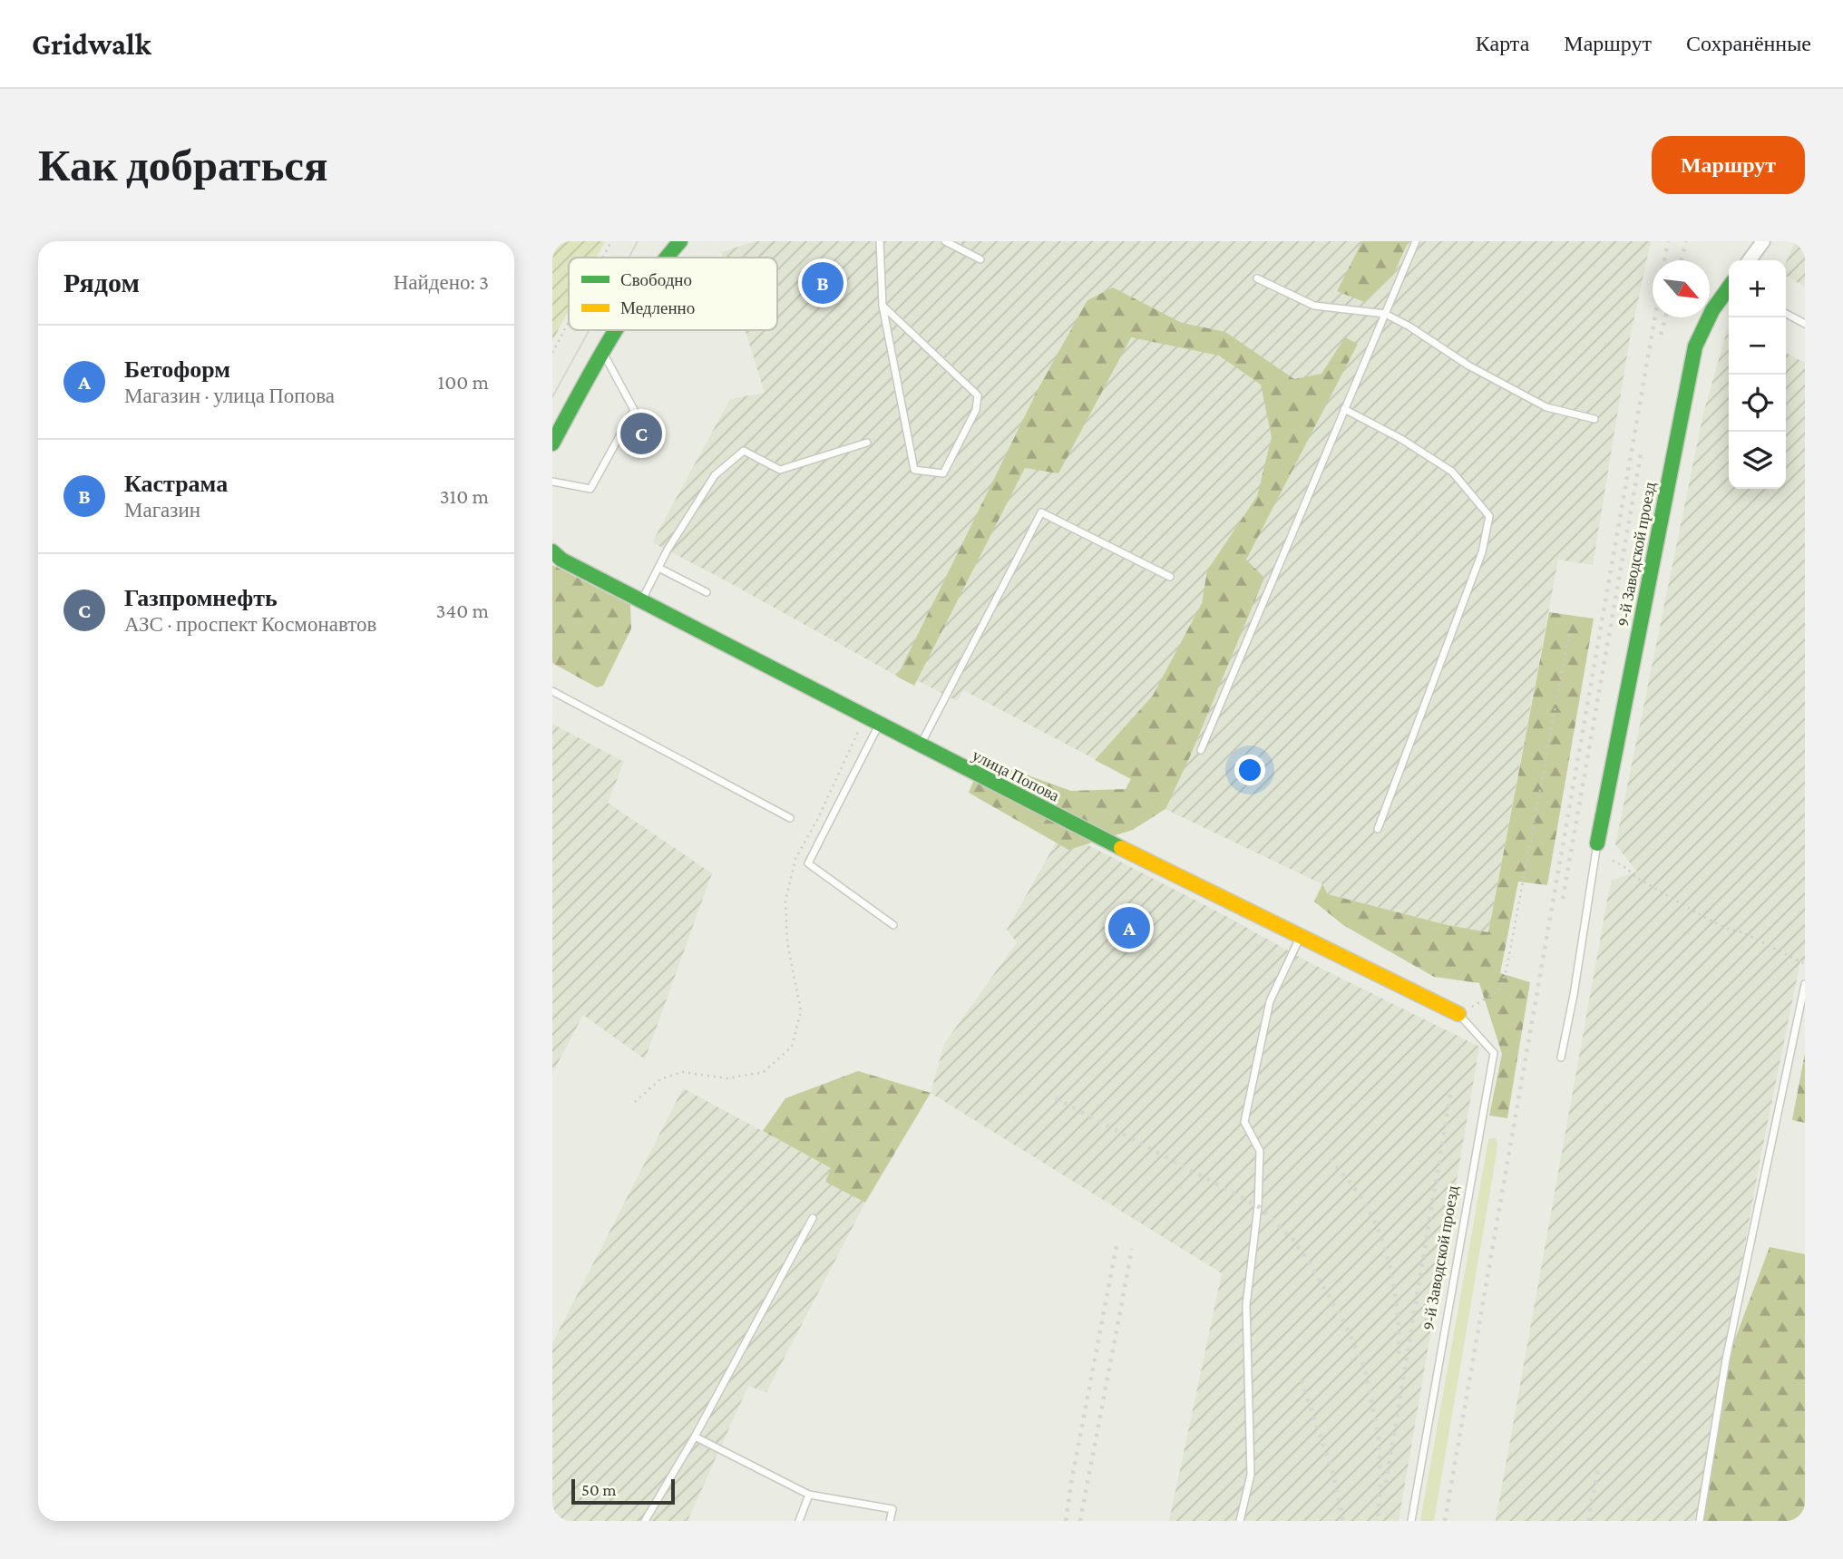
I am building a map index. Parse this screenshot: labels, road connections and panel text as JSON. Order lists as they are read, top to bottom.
{
  "streets": {
    "street": ["9-й Заводской проезд", "улица Попова"]
  },
  "crossings": [
    ["9-й Заводской проезд", "улица Попова"]
  ],
  "legend": ["Свободно", "Медленно"],
  "scale_bar": "50 m",
  "north": "bottom right",
  "page": {
    "header": "Gridwalk",
    "nav": ["Карта", "Маршрут", "Сохранённые"],
    "buttons": "Маршрут",
    "title": "Как добраться",
    "heading": ["Рядом", "Найдено: 3"],
    "pins": ["B", "C", "A"],
    "map_buttons": ["+", "−"],
    "list": [
      {
        "mark": "A",
        "name": "Бетоформ",
        "note": "Магазин · улица Попова",
        "value": "100 m"
      },
      {
        "mark": "B",
        "name": "Кастрама",
        "note": "Магазин",
        "value": "310 m"
      },
      {
        "mark": "C",
        "name": "Газпромнефть",
        "note": "АЗС · проспект Космонавтов",
        "value": "340 m"
      }
    ],
    "scale": "50 m"
  }
}
